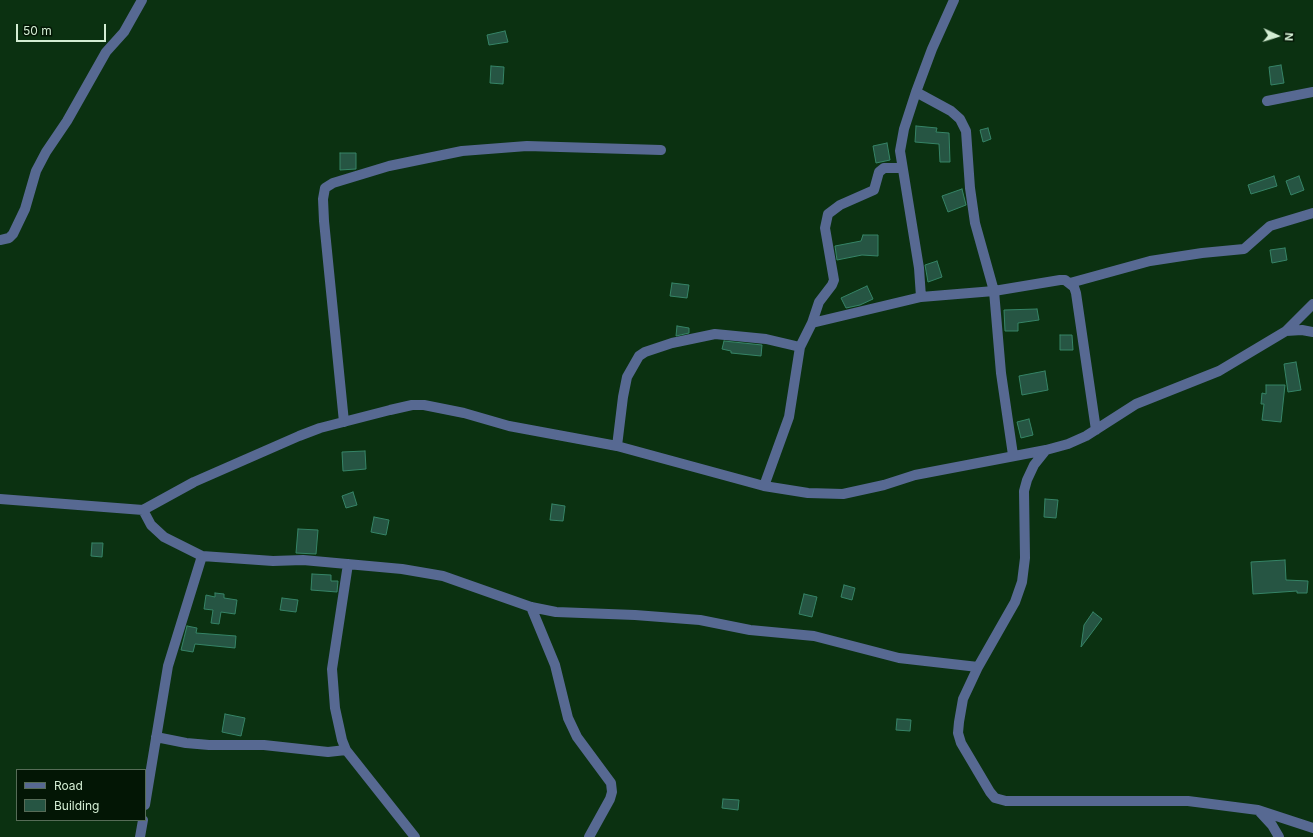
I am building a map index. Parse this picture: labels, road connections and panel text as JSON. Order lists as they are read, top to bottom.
{
  "legend": ["Road", "Building"],
  "scale_bar": "50 m",
  "north": "right"
}
